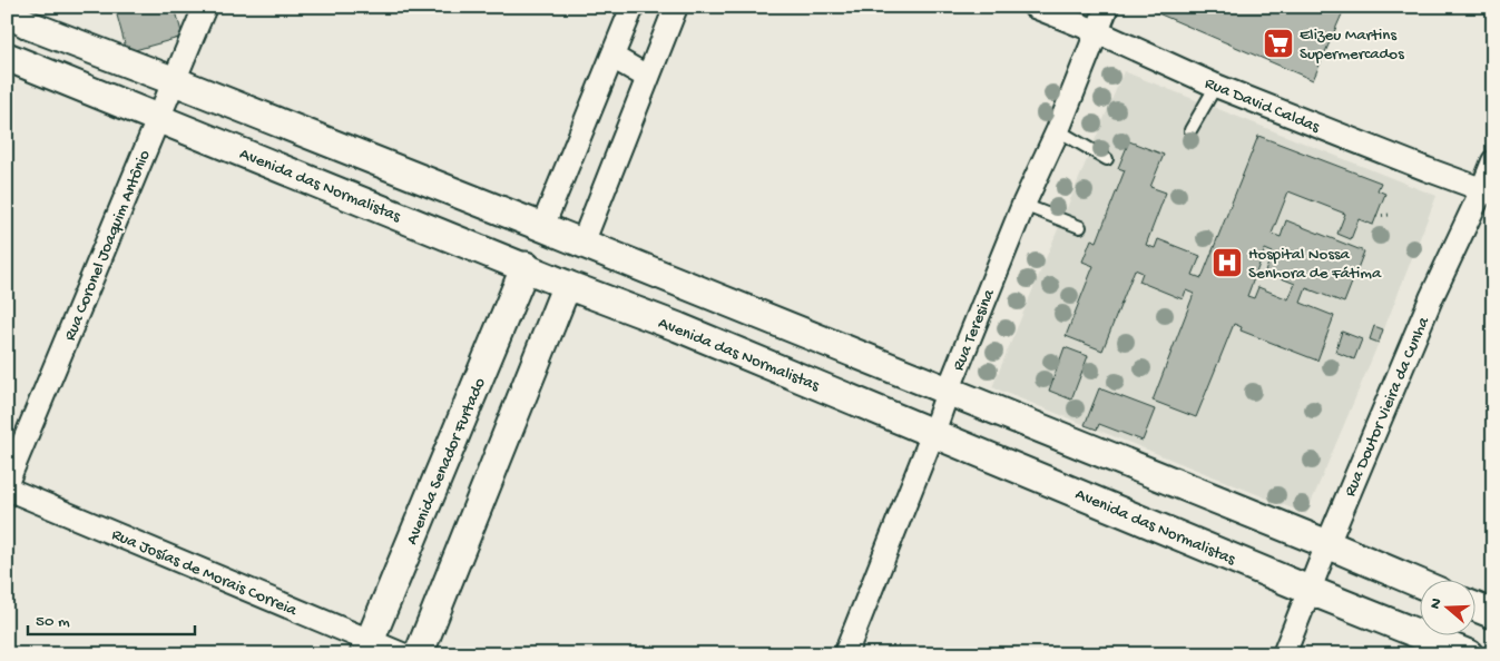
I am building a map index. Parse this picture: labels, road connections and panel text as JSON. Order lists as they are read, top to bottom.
{
  "streets": {
    "street": [
      "Rua David Caldas",
      "Avenida das Normalistas",
      "Rua Coronel Joaquim Antônio",
      "Rua Teresina",
      "Rua Doutor Vieira da Cunha",
      "Avenida Senador Furtado",
      "Rua Josías de Morais Correia"
    ]
  },
  "crossings": [
    ["Rua David Caldas", "Rua Teresina"],
    ["Rua David Caldas", "Rua Doutor Vieira da Cunha"],
    ["Avenida das Normalistas", "Rua Coronel Joaquim Antônio"],
    ["Avenida das Normalistas", "Rua Teresina"],
    ["Avenida das Normalistas", "Rua Doutor Vieira da Cunha"],
    ["Avenida das Normalistas", "Avenida Senador Furtado"],
    ["Avenida Senador Furtado", "Rua Josías de Morais Correia"]
  ],
  "places": {
    "supermarket": ["Elizeu Martins Supermercados"],
    "hospital": ["Hospital Nossa Senhora de Fátima"]
  },
  "scale_bar": "50 m",
  "north": "left"
}
